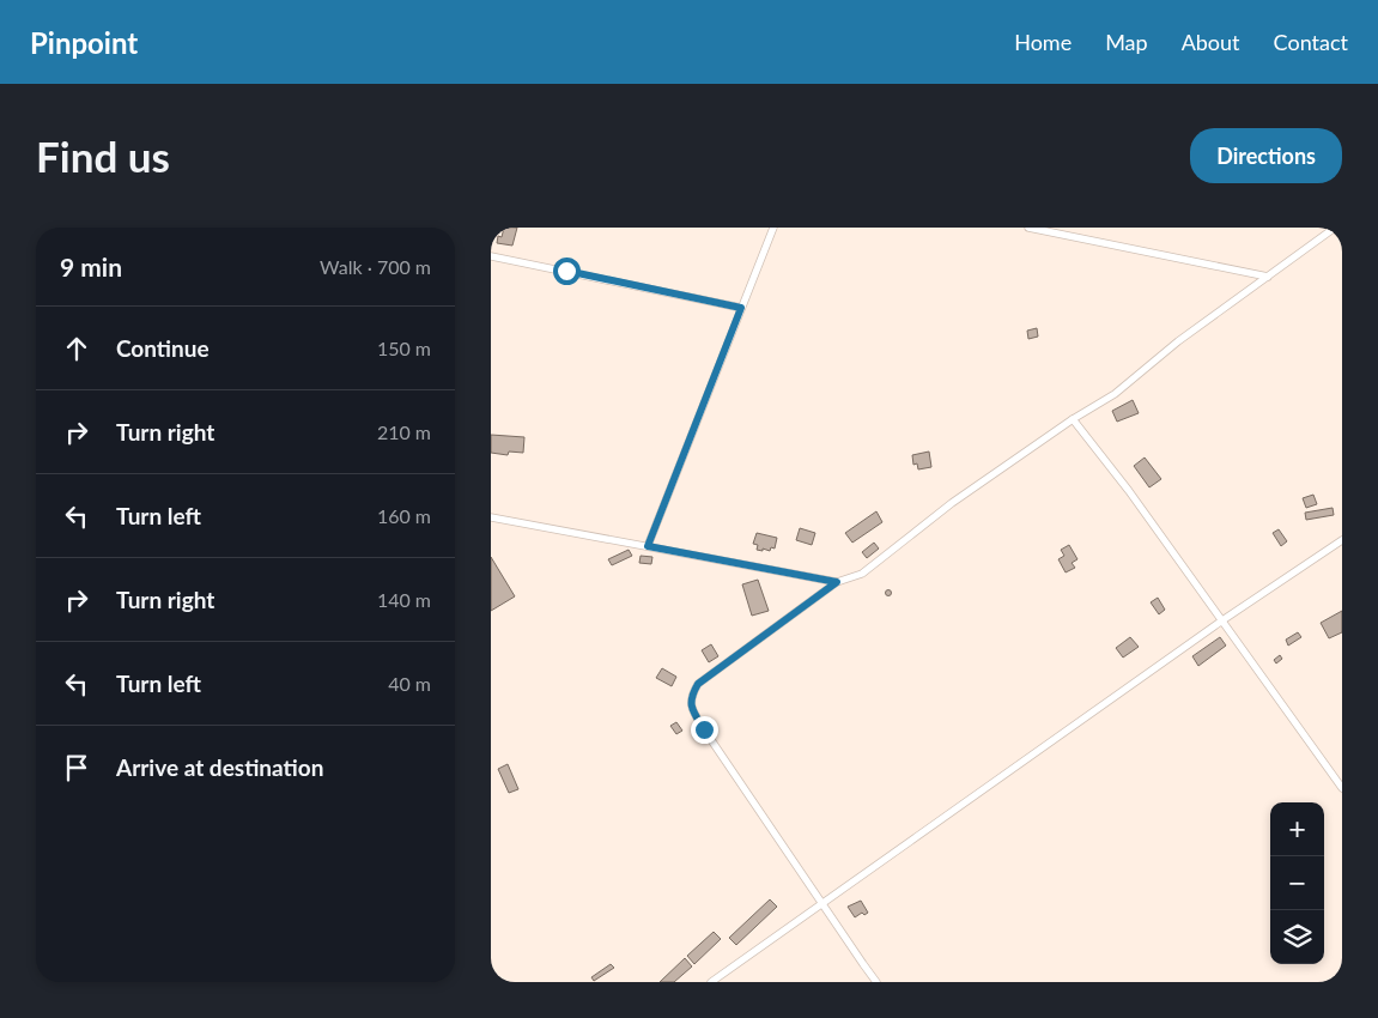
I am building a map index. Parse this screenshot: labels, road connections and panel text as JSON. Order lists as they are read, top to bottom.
{
  "page": {
    "header": "Pinpoint",
    "nav": [
      "Home",
      "Map",
      "About",
      "Contact"
    ],
    "buttons": "Directions",
    "title": "Find us",
    "heading": ["9 min", "Walk · 700 m"],
    "list": [
      ["Continue", "150 m"],
      ["Turn right", "210 m"],
      ["Turn left", "160 m"],
      ["Turn right", "140 m"],
      ["Turn left", "40 m"],
      "Arrive at destination"
    ],
    "map_buttons": ["+", "−"]
  }
}
